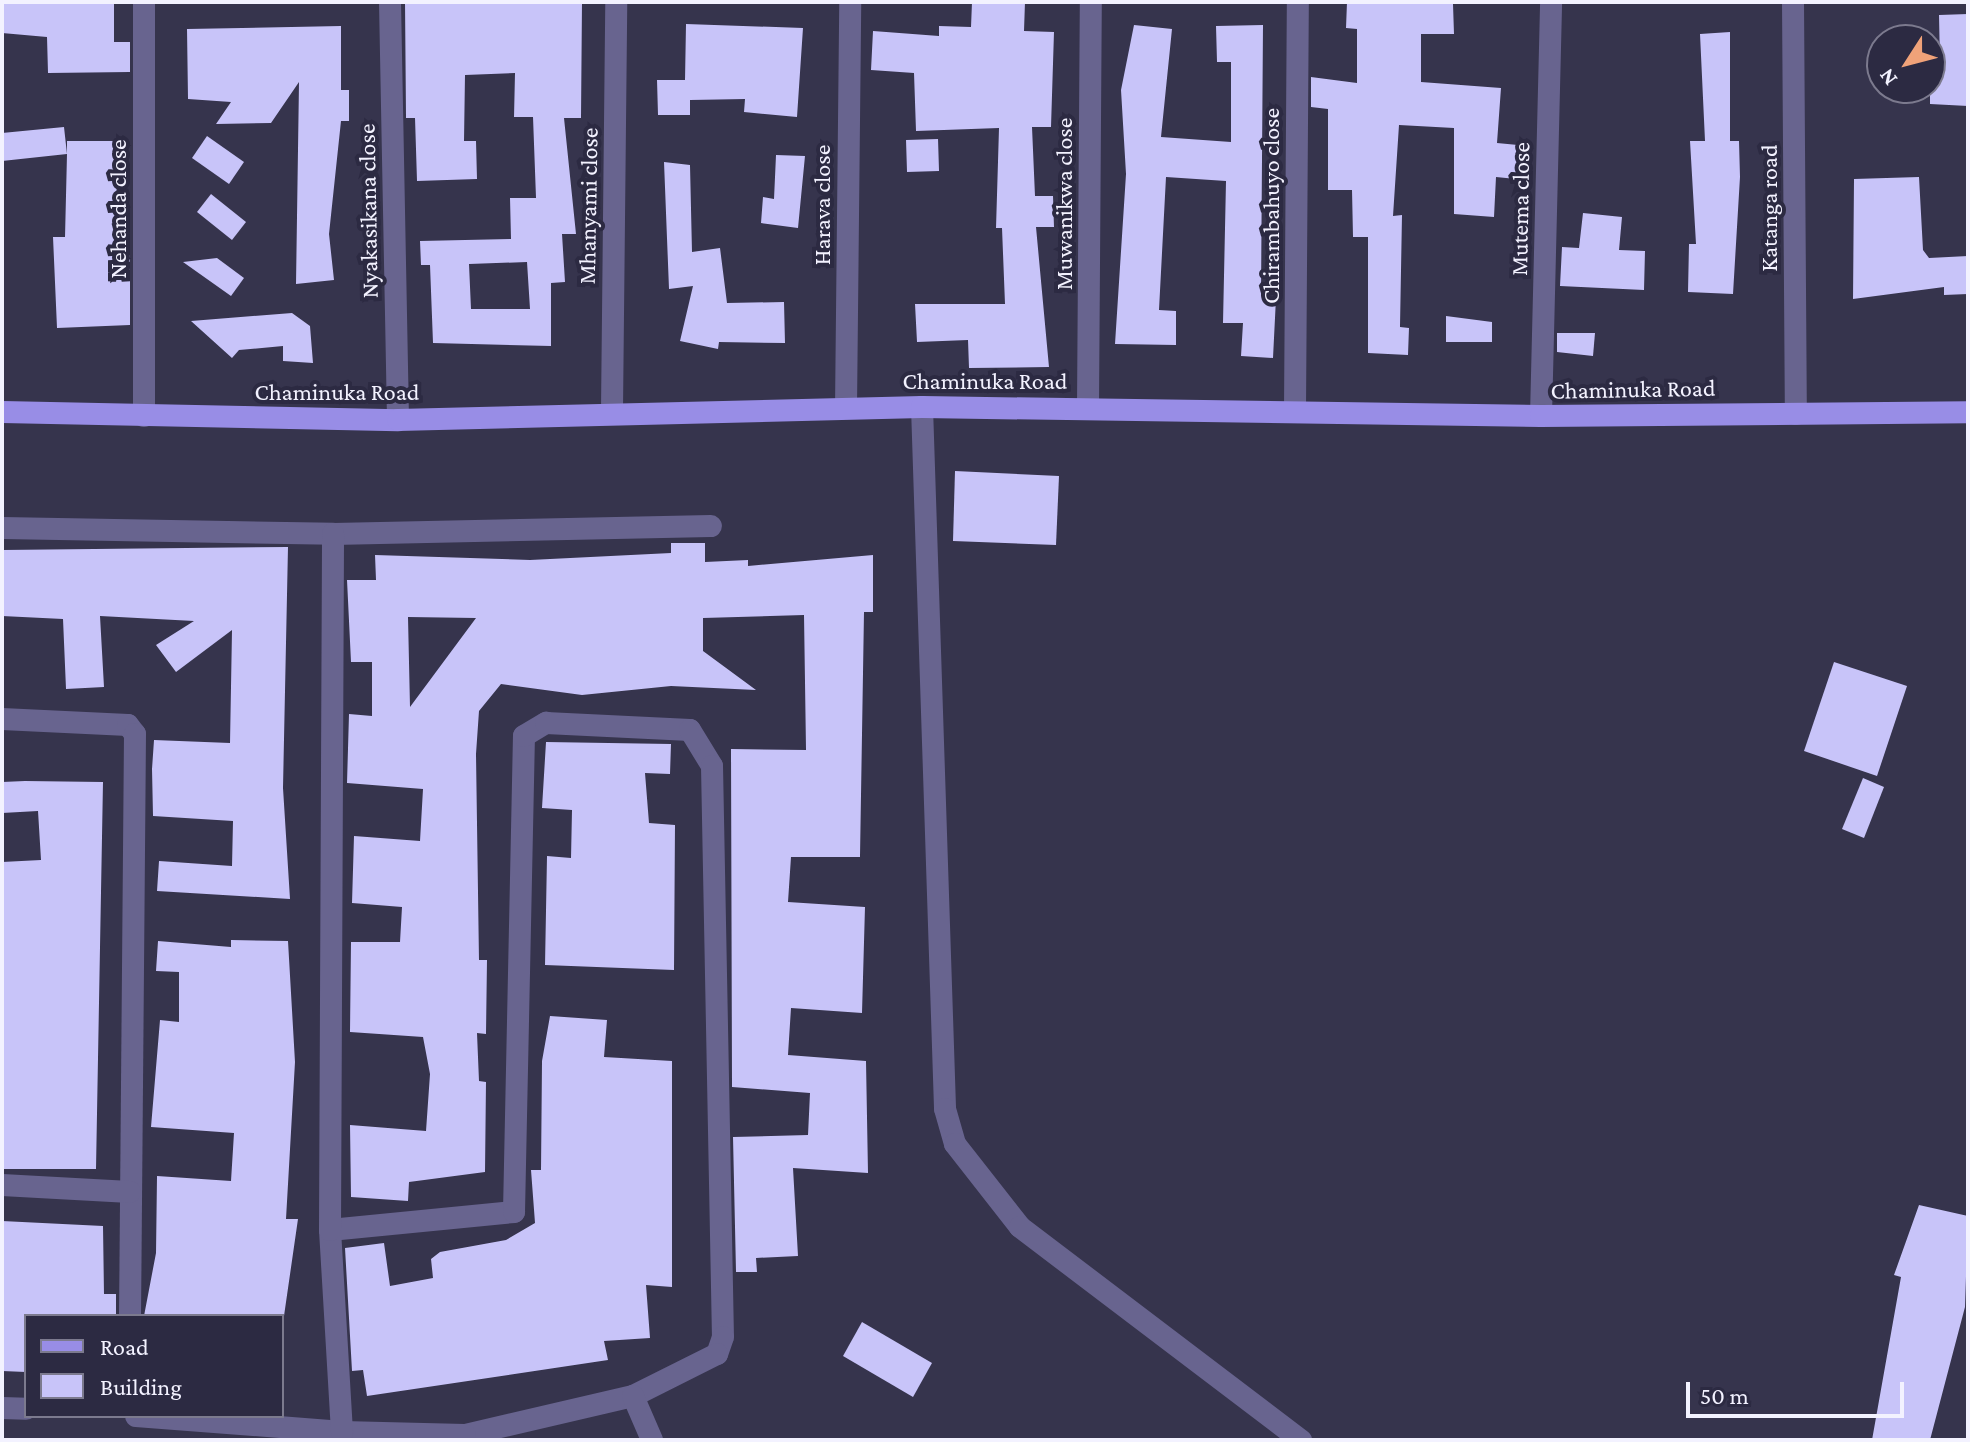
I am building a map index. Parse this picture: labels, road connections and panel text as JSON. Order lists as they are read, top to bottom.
{
  "streets": {
    "main road": ["Chaminuka Road"],
    "street": [
      "Muwanikwa close",
      "Harava close",
      "Mhanyami close",
      "Chirambahuyo close",
      "Katanga road",
      "Nehanda close",
      "Mutema close",
      "Nyakasikana close"
    ]
  },
  "crossings": [
    ["Muwanikwa close", "Chaminuka Road"],
    ["Harava close", "Chaminuka Road"],
    ["Mhanyami close", "Chaminuka Road"],
    ["Chirambahuyo close", "Chaminuka Road"],
    ["Katanga road", "Chaminuka Road"],
    ["Nehanda close", "Chaminuka Road"],
    ["Mutema close", "Chaminuka Road"],
    ["Nyakasikana close", "Chaminuka Road"]
  ],
  "legend": ["Road", "Building"],
  "scale_bar": "50 m",
  "north": "bottom left"
}
